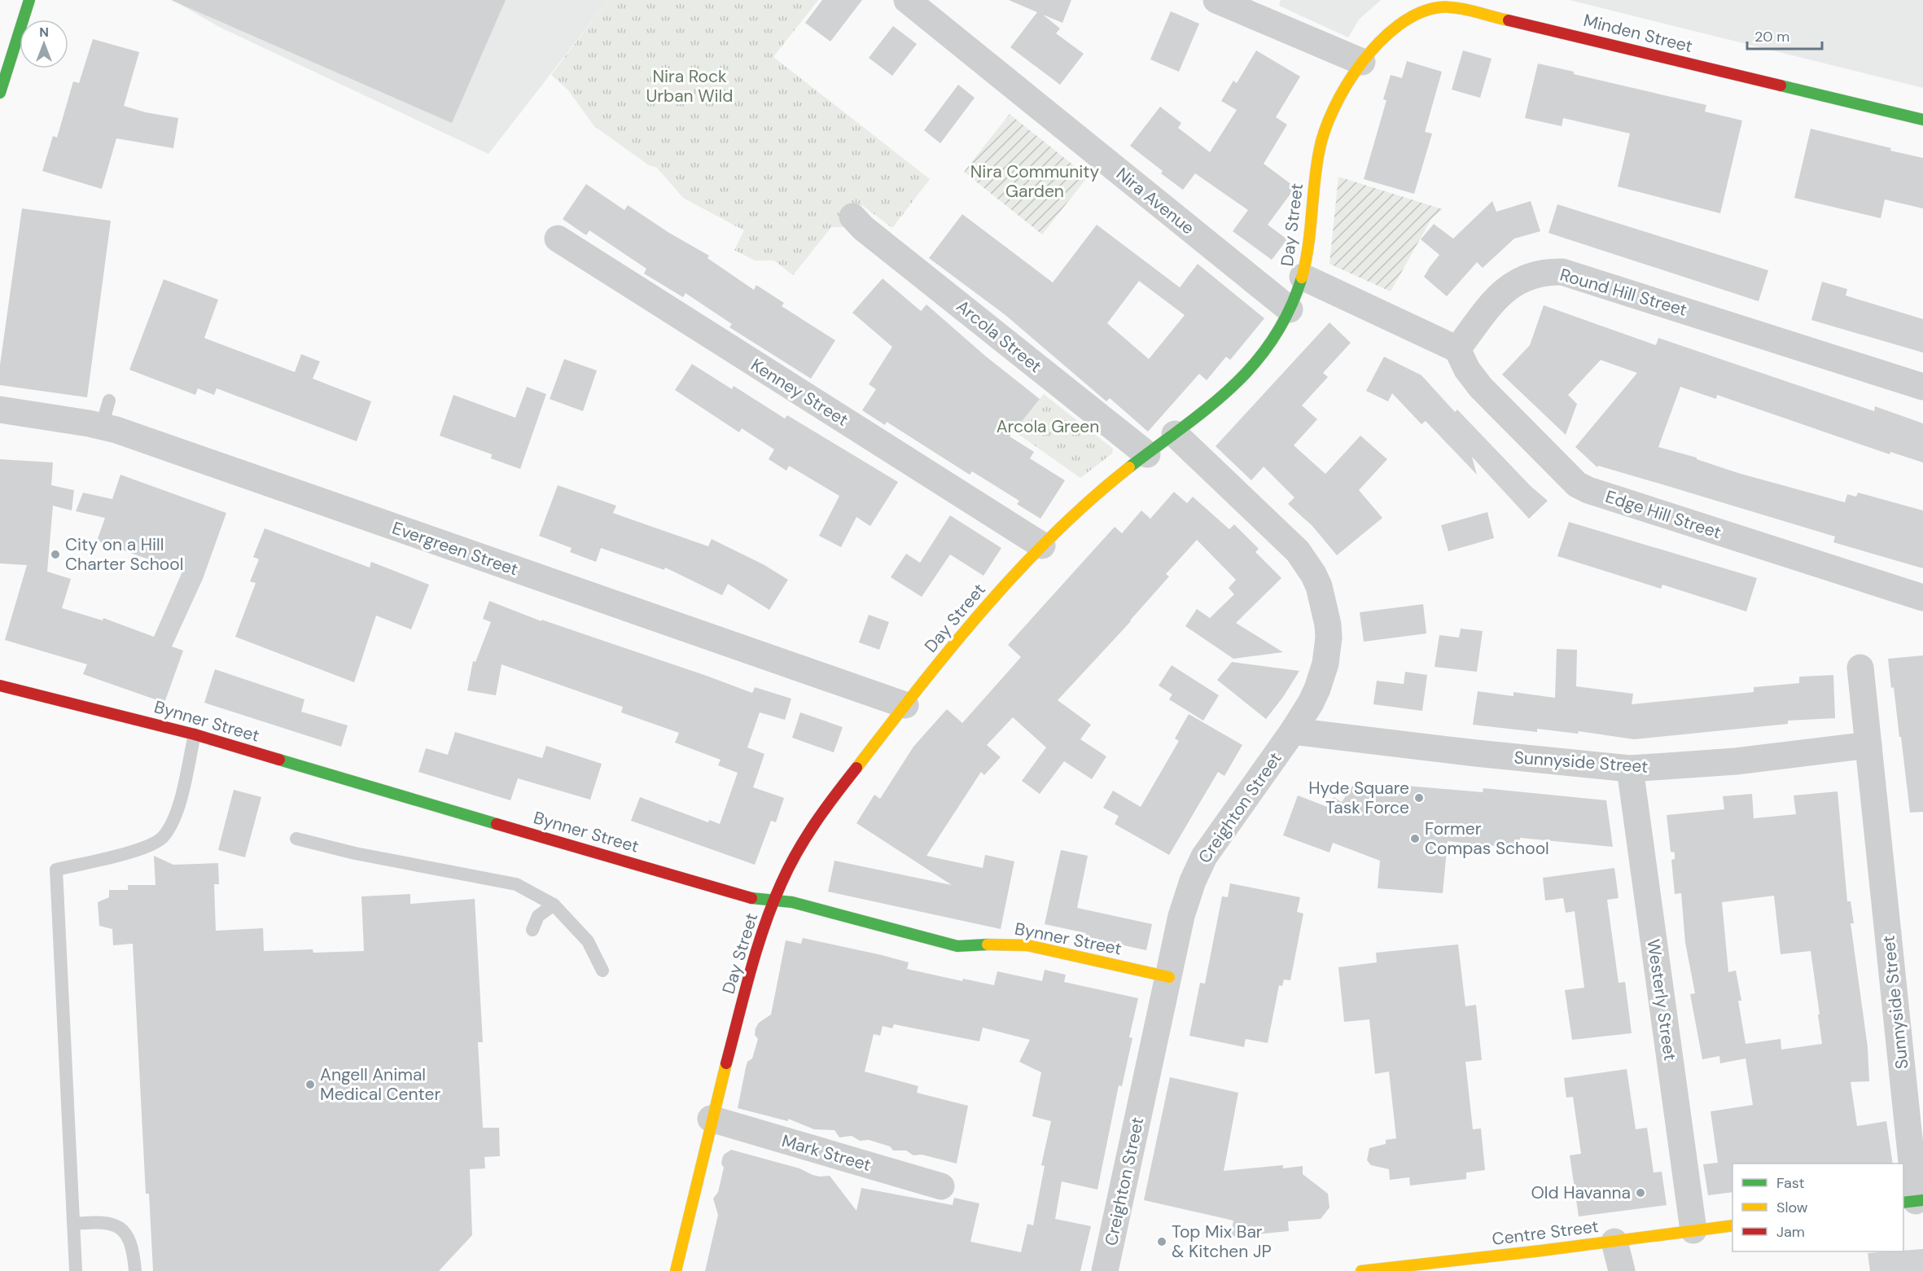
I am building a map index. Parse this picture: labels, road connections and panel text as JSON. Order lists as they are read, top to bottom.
{
  "streets": {
    "street": [
      "Minden Street",
      "Nira Avenue",
      "Day Street",
      "Round Hill Street",
      "Arcola Street",
      "Kenney Street",
      "Edge Hill Street",
      "Evergreen Street",
      "Bynner Street",
      "Sunnyside Street",
      "Creighton Street",
      "Westerly Street",
      "Mark Street",
      "Centre Street"
    ]
  },
  "crossings": [
    ["Minden Street", "Day Street"],
    ["Nira Avenue", "Day Street"],
    ["Day Street", "Arcola Street"],
    ["Day Street", "Kenney Street"],
    ["Day Street", "Evergreen Street"],
    ["Day Street", "Bynner Street"],
    ["Day Street", "Creighton Street"],
    ["Day Street", "Mark Street"],
    ["Round Hill Street", "Edge Hill Street"],
    ["Bynner Street", "Creighton Street"],
    ["Sunnyside Street", "Creighton Street"],
    ["Sunnyside Street", "Westerly Street"],
    ["Westerly Street", "Centre Street"]
  ],
  "parks": ["Nira Rock Urban Wild", "Nira Community Garden", "Arcola Green"],
  "places": [
    "City on a Hill Charter School",
    "Hyde Square Task Force",
    "Former Compas School",
    "Angell Animal Medical Center",
    "Old Havanna",
    "Top Mix Bar & Kitchen JP"
  ],
  "legend": ["Fast", "Slow", "Jam"],
  "scale_bar": "20 m",
  "north": "top"
}
